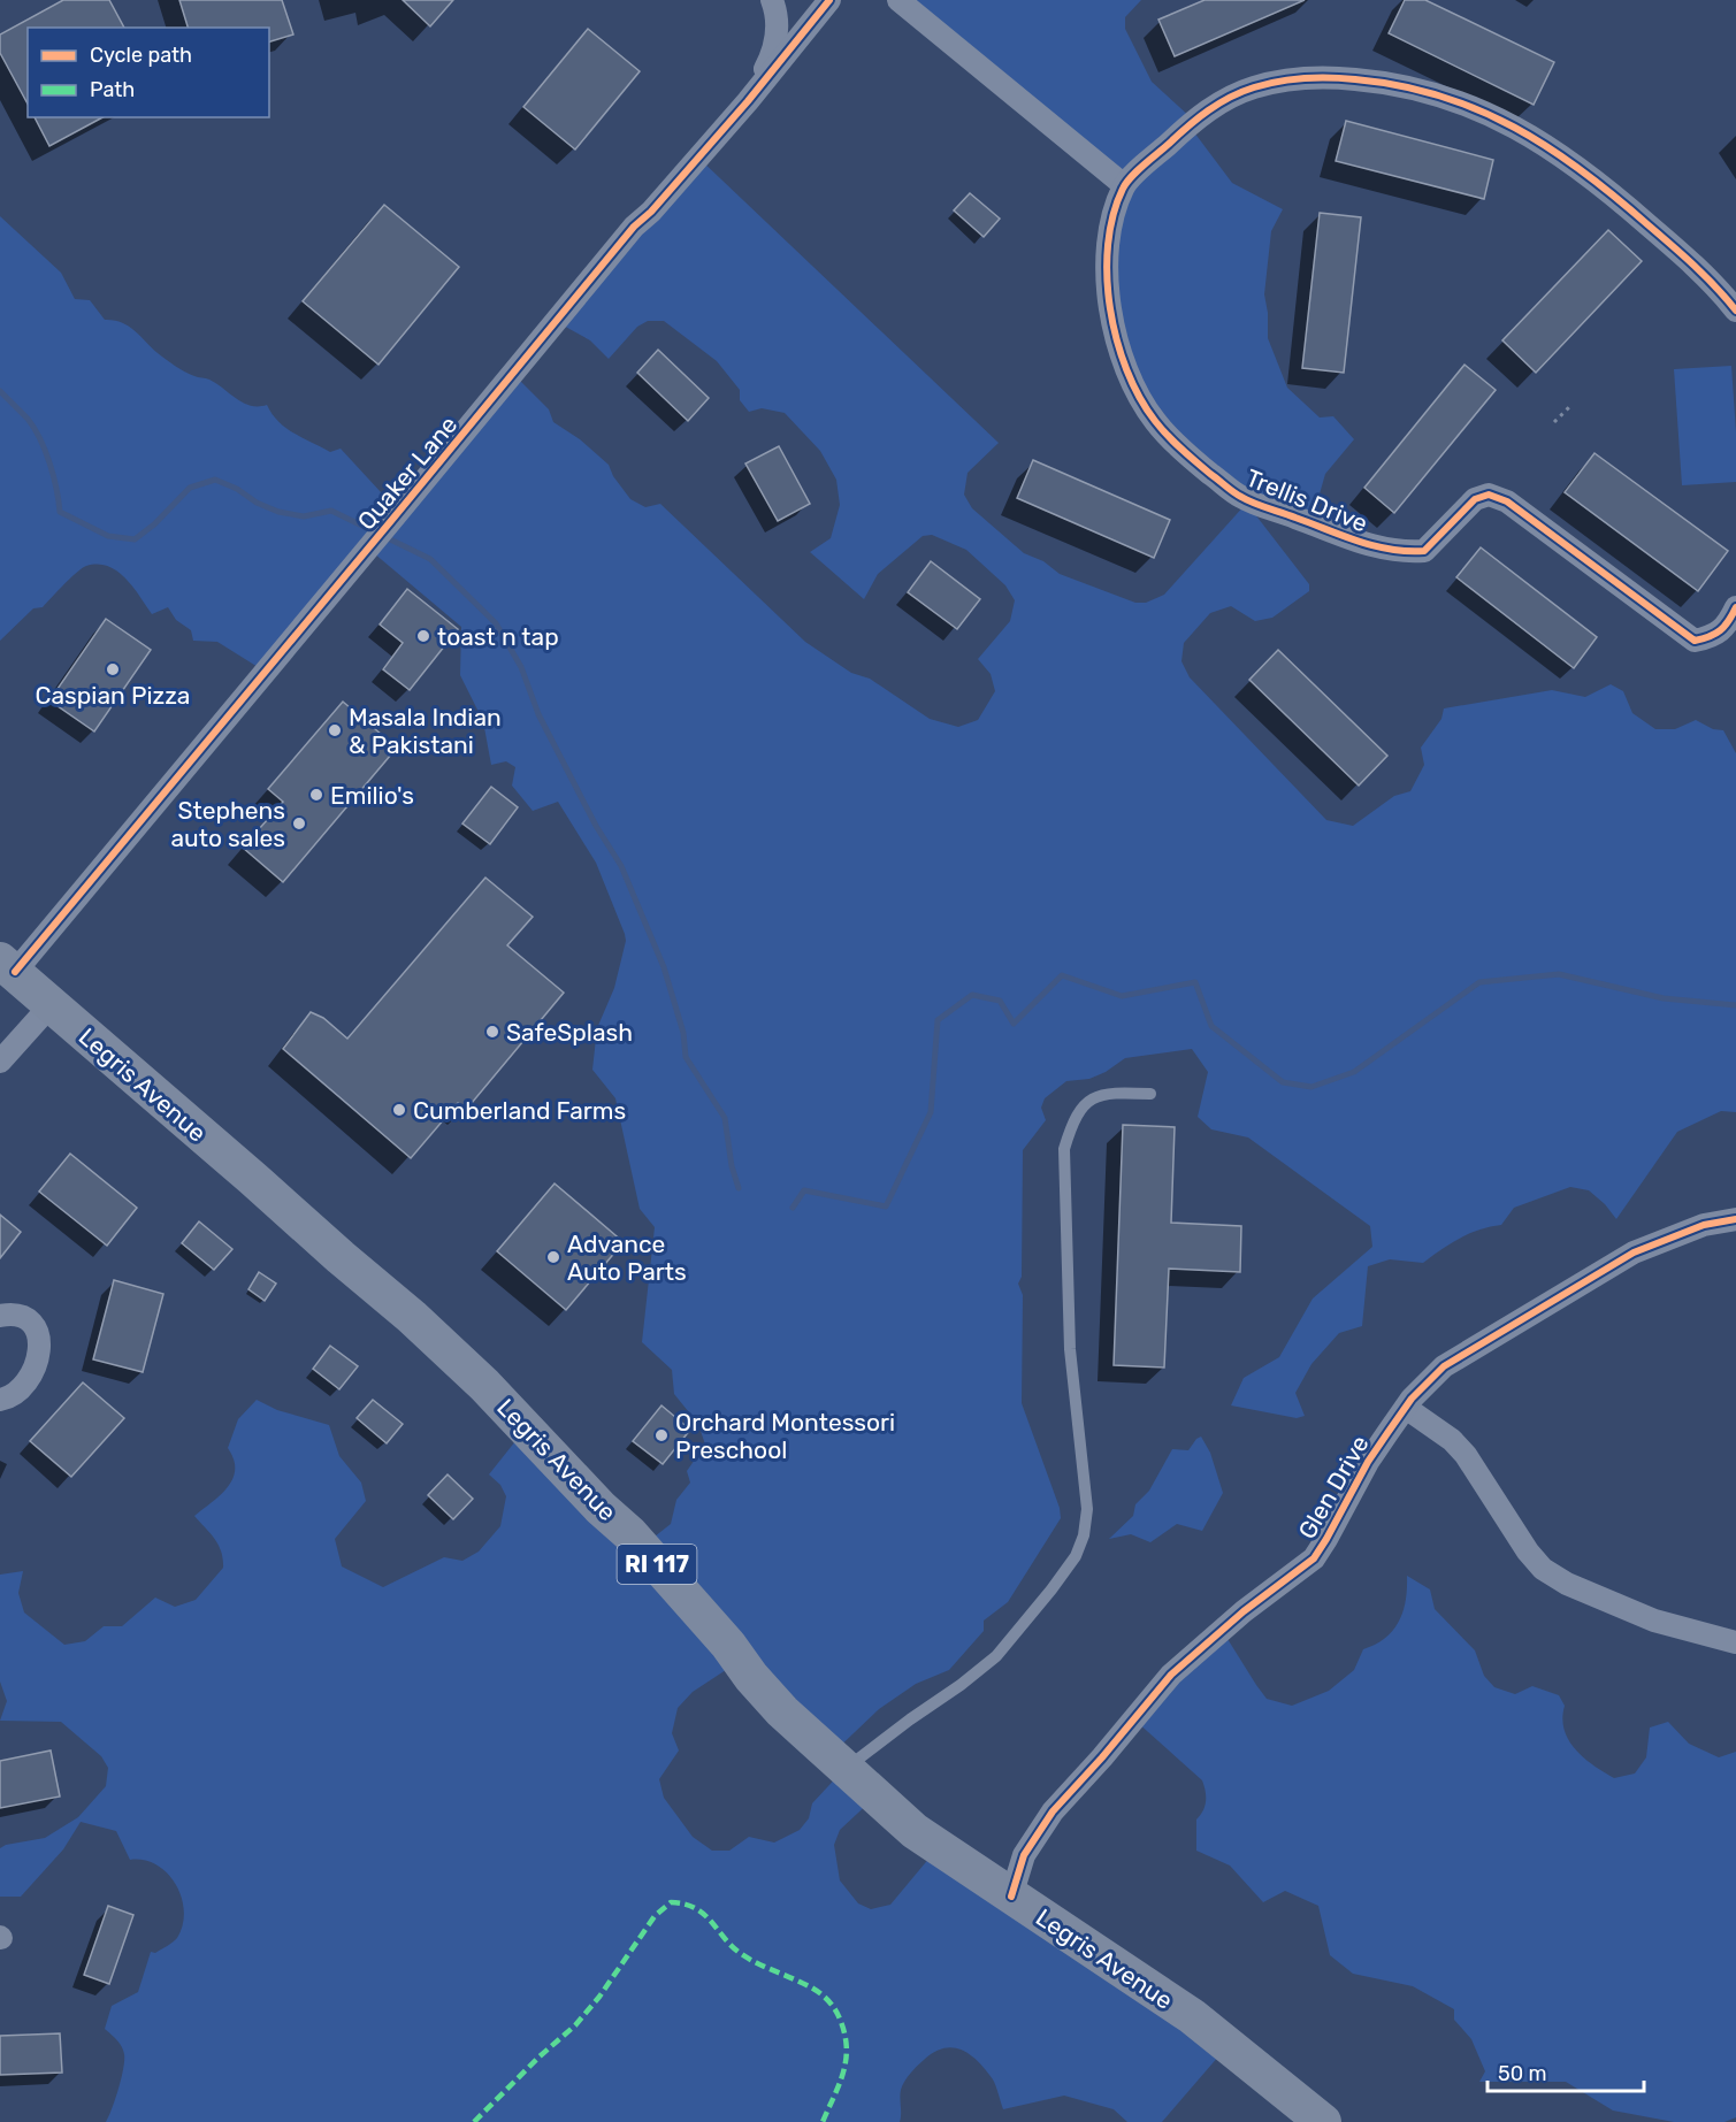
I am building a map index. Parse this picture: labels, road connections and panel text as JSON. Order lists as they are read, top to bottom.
{
  "streets": {
    "main road": ["Legris Avenue", "RI 117"],
    "street": ["Quaker Lane", "Trellis Drive", "Glen Drive"]
  },
  "crossings": [
    ["Quaker Lane", "Legris Avenue"],
    ["Legris Avenue", "Glen Drive"]
  ],
  "places": [
    "toast n tap",
    "Caspian Pizza",
    "Masala Indian & Pakistani",
    "Emilio's",
    "Stephens auto sales",
    "SafeSplash",
    "Cumberland Farms",
    "Advance Auto Parts",
    "Orchard Montessori Preschool"
  ],
  "legend": ["Cycle path", "Path"],
  "scale_bar": "50 m"
}
